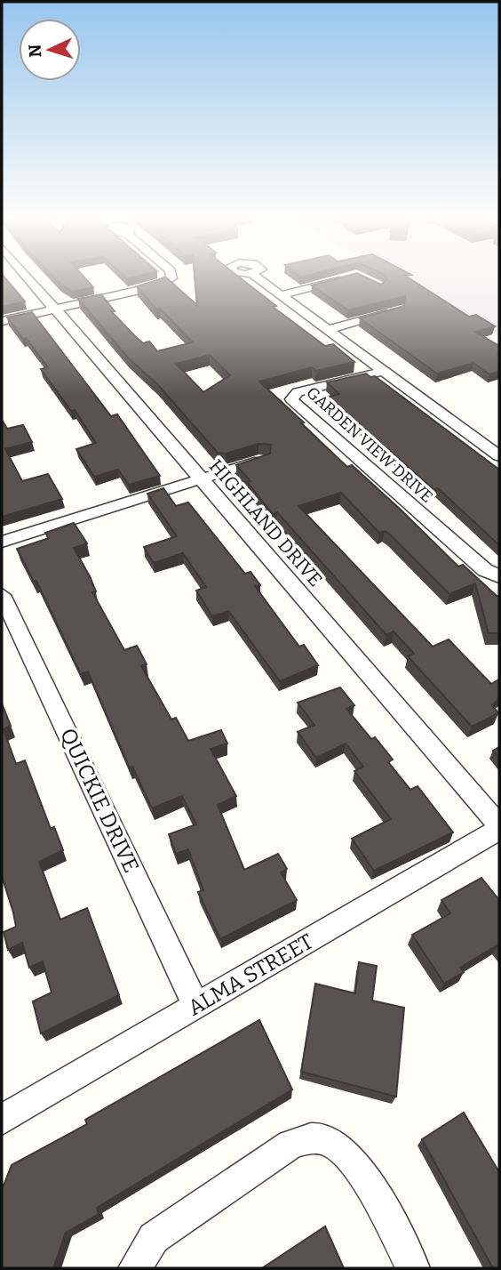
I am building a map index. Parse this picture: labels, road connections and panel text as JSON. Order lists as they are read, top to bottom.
{
  "streets": {
    "street": [
      "GARDEN VIEW DRIVE",
      "HIGHLAND DRIVE",
      "QUICKIE DRIVE",
      "ALMA STREET"
    ]
  },
  "crossings": [
    ["HIGHLAND DRIVE", "ALMA STREET"],
    ["QUICKIE DRIVE", "ALMA STREET"]
  ],
  "north": "left"
}
